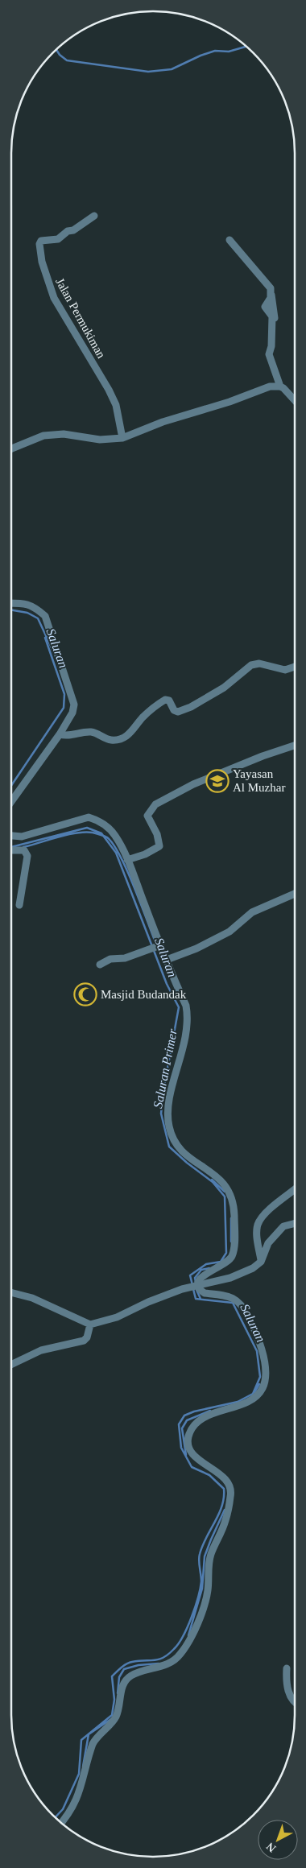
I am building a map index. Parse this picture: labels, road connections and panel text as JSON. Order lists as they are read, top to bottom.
{
  "streets": {
    "street": ["Jalan Permukiman"]
  },
  "water": ["Saluran", "Saluran Primer"],
  "places": {
    "school or university": ["Yayasan Al Muzhar"],
    "mosque": ["Masjid Budandak"]
  },
  "north": "bottom left"
}
